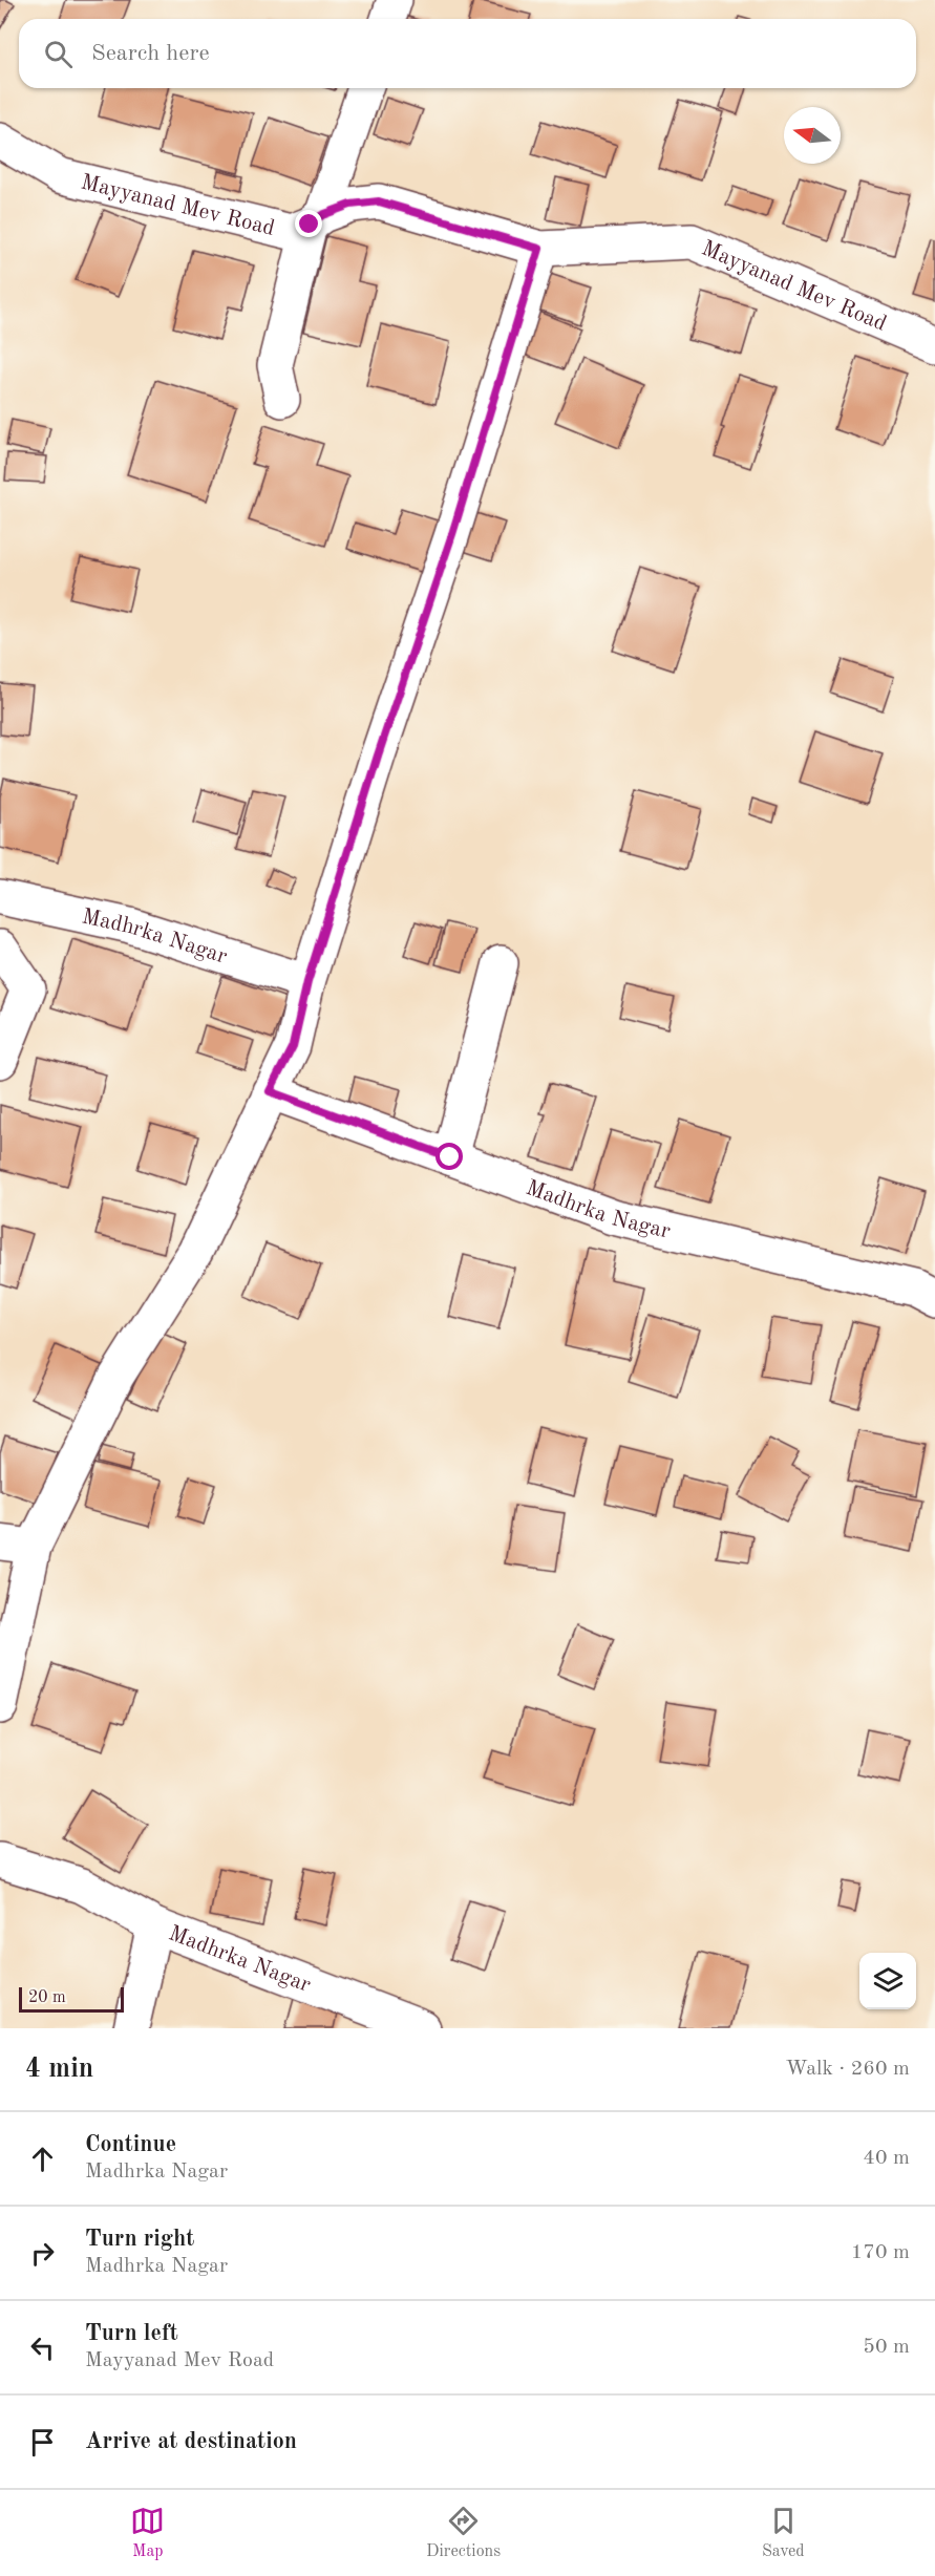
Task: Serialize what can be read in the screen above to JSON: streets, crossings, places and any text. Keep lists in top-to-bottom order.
{
  "streets": {
    "street": ["Mayyanad Mev Road", "Madhrka Nagar"]
  },
  "scale_bar": "20 m",
  "north": "left",
  "page": {
    "search": "Search here",
    "scale": "20 m",
    "heading": ["4 min", "Walk · 260 m"],
    "list": [
      ["Continue", "Madhrka Nagar", "40 m"],
      ["Turn right", "Madhrka Nagar", "170 m"],
      ["Turn left", "Mayyanad Mev Road", "50 m"],
      "Arrive at destination"
    ],
    "nav": ["Map", "Directions", "Saved"]
  }
}
